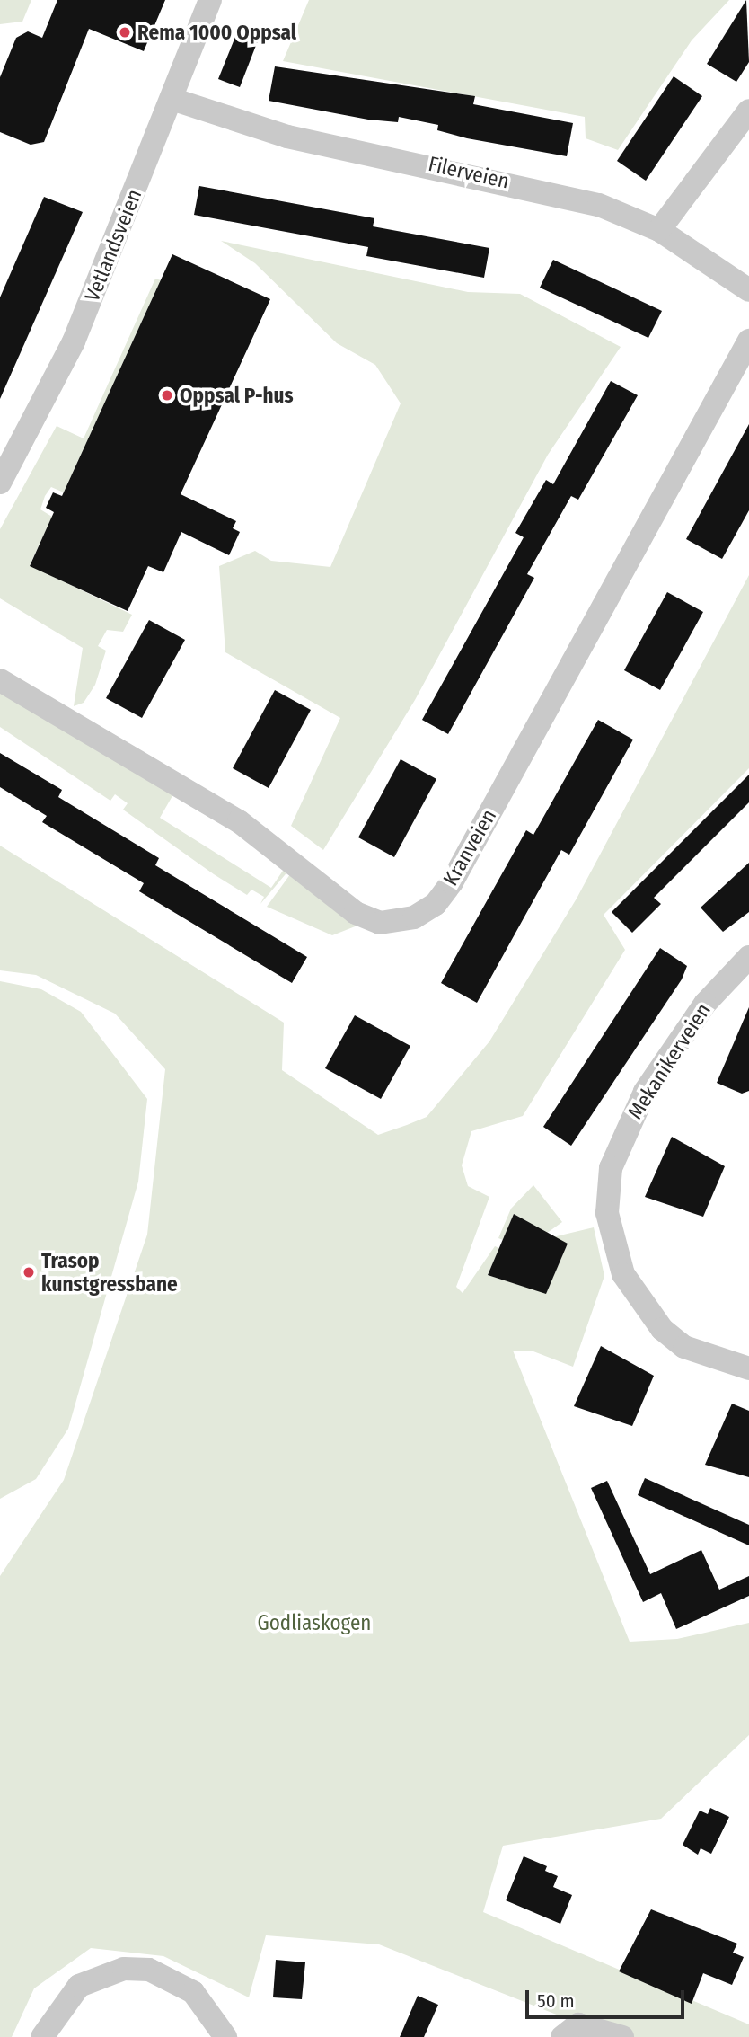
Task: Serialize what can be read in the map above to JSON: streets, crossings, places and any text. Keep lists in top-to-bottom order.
{
  "streets": {
    "street": [
      "Filerveien",
      "Vetlandsveien",
      "Kranveien",
      "Mekanikerveien"
    ]
  },
  "crossings": [
    ["Filerveien", "Vetlandsveien"]
  ],
  "parks": ["Godliaskogen"],
  "places": ["Rema 1000 Oppsal", "Oppsal P-hus", "Trasop kunstgressbane"],
  "scale_bar": "50 m"
}
